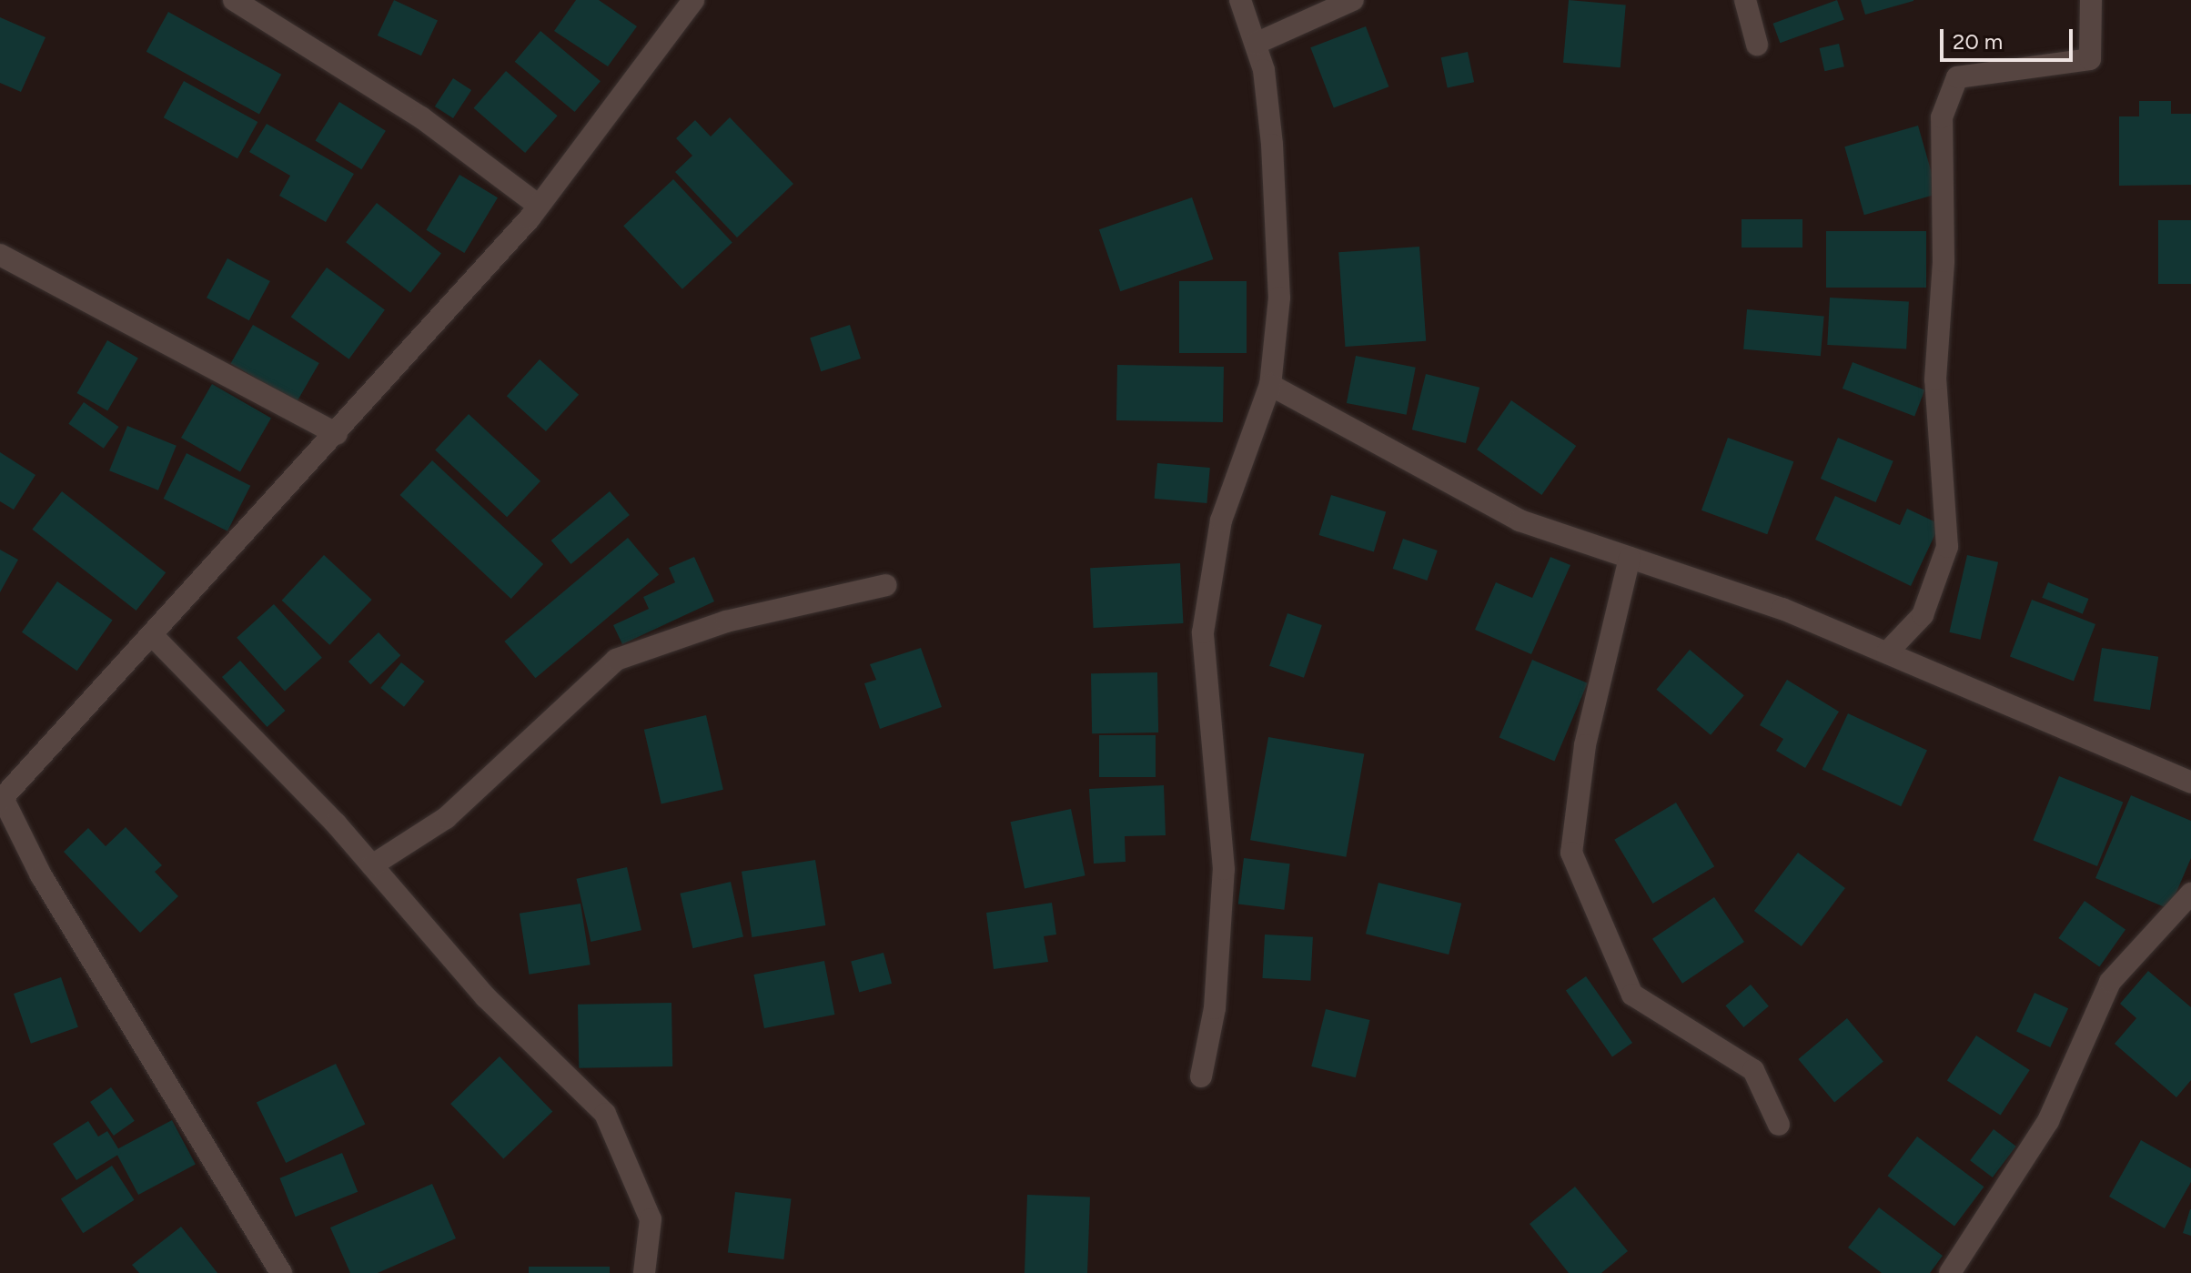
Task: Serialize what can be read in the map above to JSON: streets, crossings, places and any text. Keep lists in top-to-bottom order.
{
  "scale_bar": "20 m"
}
